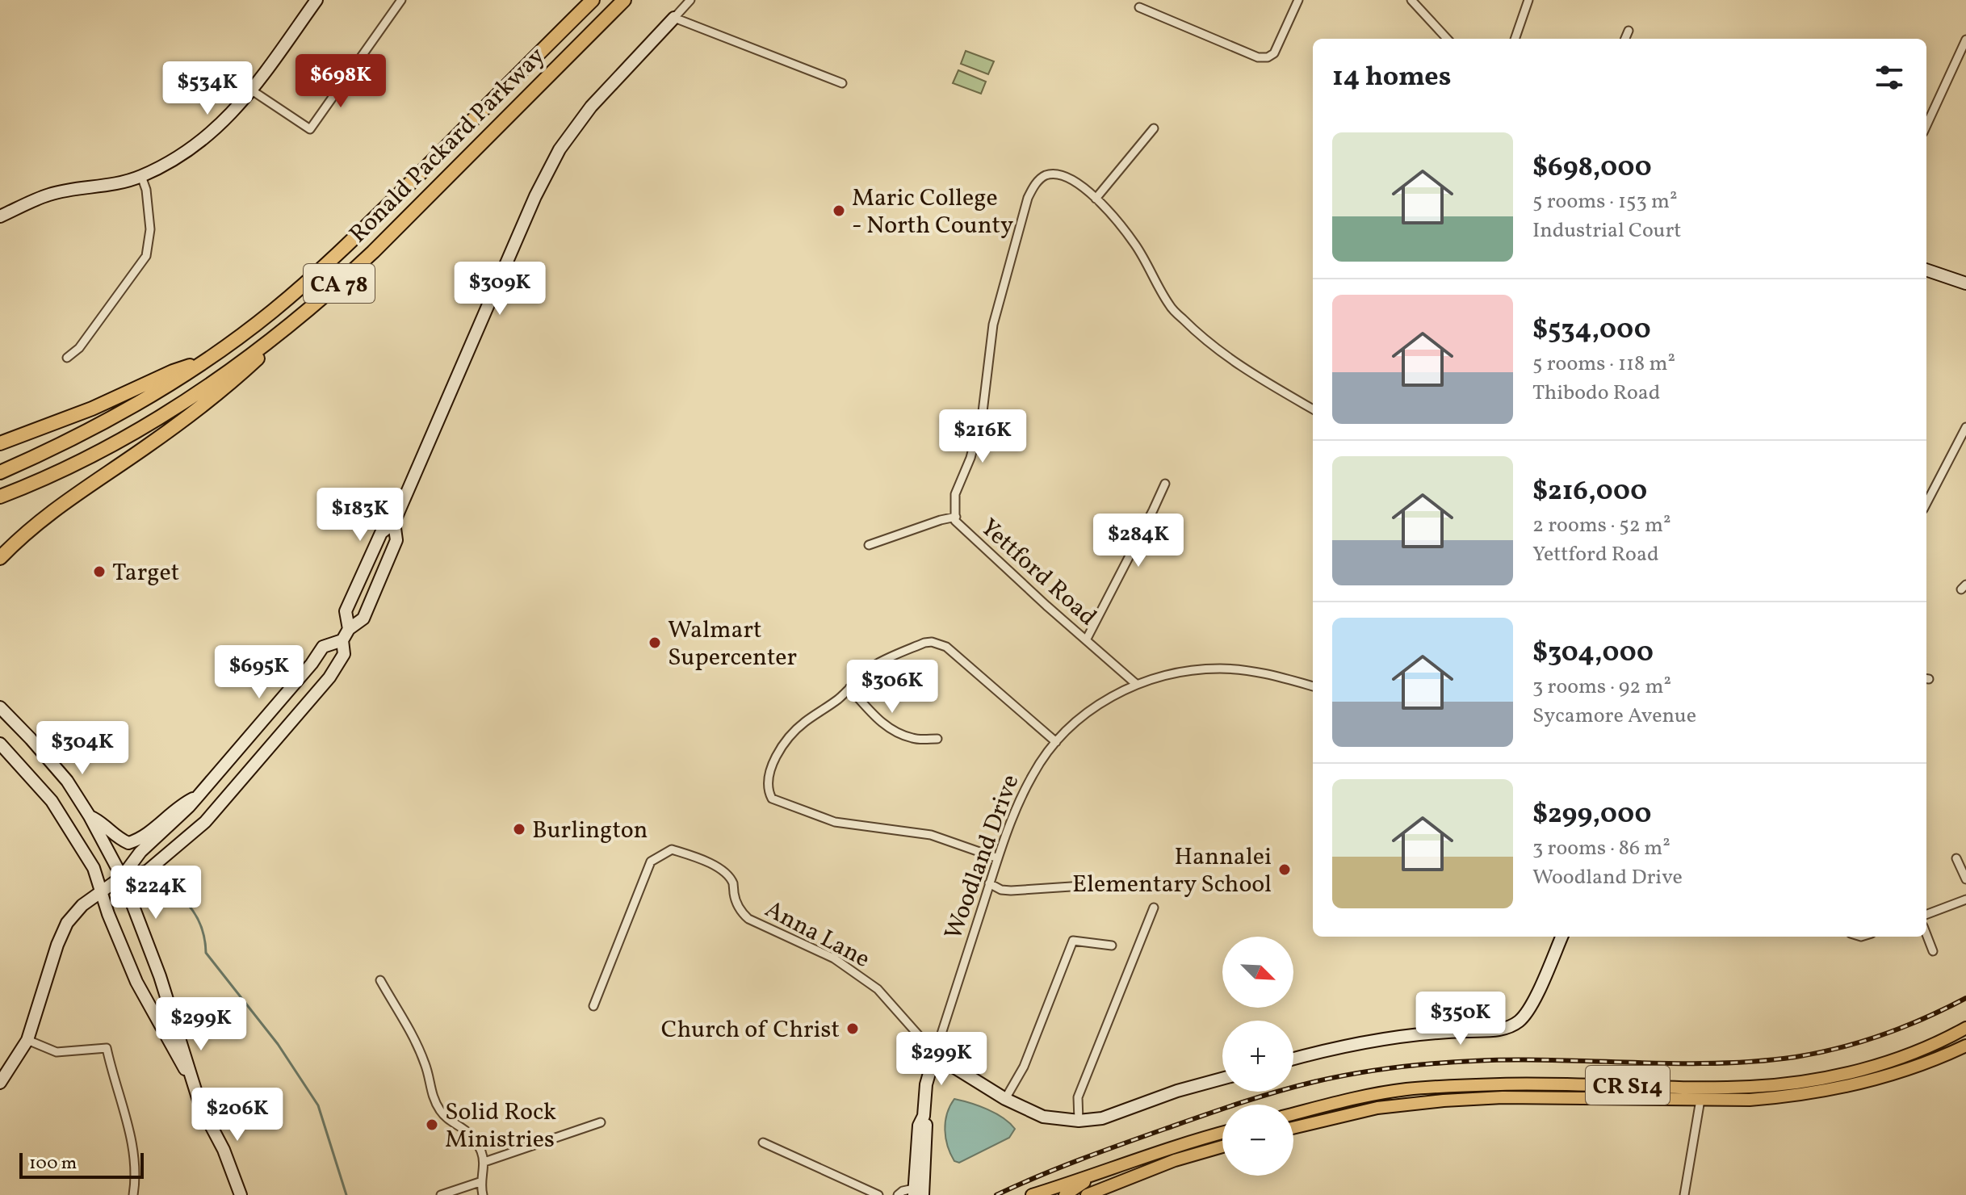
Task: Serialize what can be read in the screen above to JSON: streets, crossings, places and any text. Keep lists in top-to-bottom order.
{
  "streets": {
    "highway": ["Ronald Packard Parkway", "CA 78"],
    "main road": ["CR S14"],
    "street": ["Yettford Road", "Woodland Drive", "Anna Lane"]
  },
  "crossings": [
    ["Yettford Road", "Woodland Drive"],
    ["Woodland Drive", "Anna Lane"]
  ],
  "places": [
    "Maric College - North County",
    "Target",
    "Walmart Supercenter",
    "Burlington",
    "Hannalei Elementary School",
    "Church of Christ",
    "Solid Rock Ministries"
  ],
  "scale_bar": "100 m",
  "north": "bottom right",
  "page": {
    "heading": "14 homes",
    "price": [
      "$698K",
      "$534K",
      "$309K",
      "$216K",
      "$183K",
      "$284K",
      "$695K",
      "$306K",
      "$304K",
      "$224K",
      "$350K",
      "$299K",
      "$299K",
      "$206K"
    ],
    "list": [
      {
        "name": "$698,000",
        "note": "5 rooms · 153 m² · Industrial Court"
      },
      {
        "name": "$534,000",
        "note": "5 rooms · 118 m² · Thibodo Road"
      },
      {
        "name": "$216,000",
        "note": "2 rooms · 52 m² · Yettford Road"
      },
      {
        "name": "$304,000",
        "note": "3 rooms · 92 m² · Sycamore Avenue"
      },
      {
        "name": "$299,000",
        "note": "3 rooms · 86 m² · Woodland Drive"
      }
    ],
    "map_buttons": ["+", "−"],
    "scale": "100 m"
  }
}
